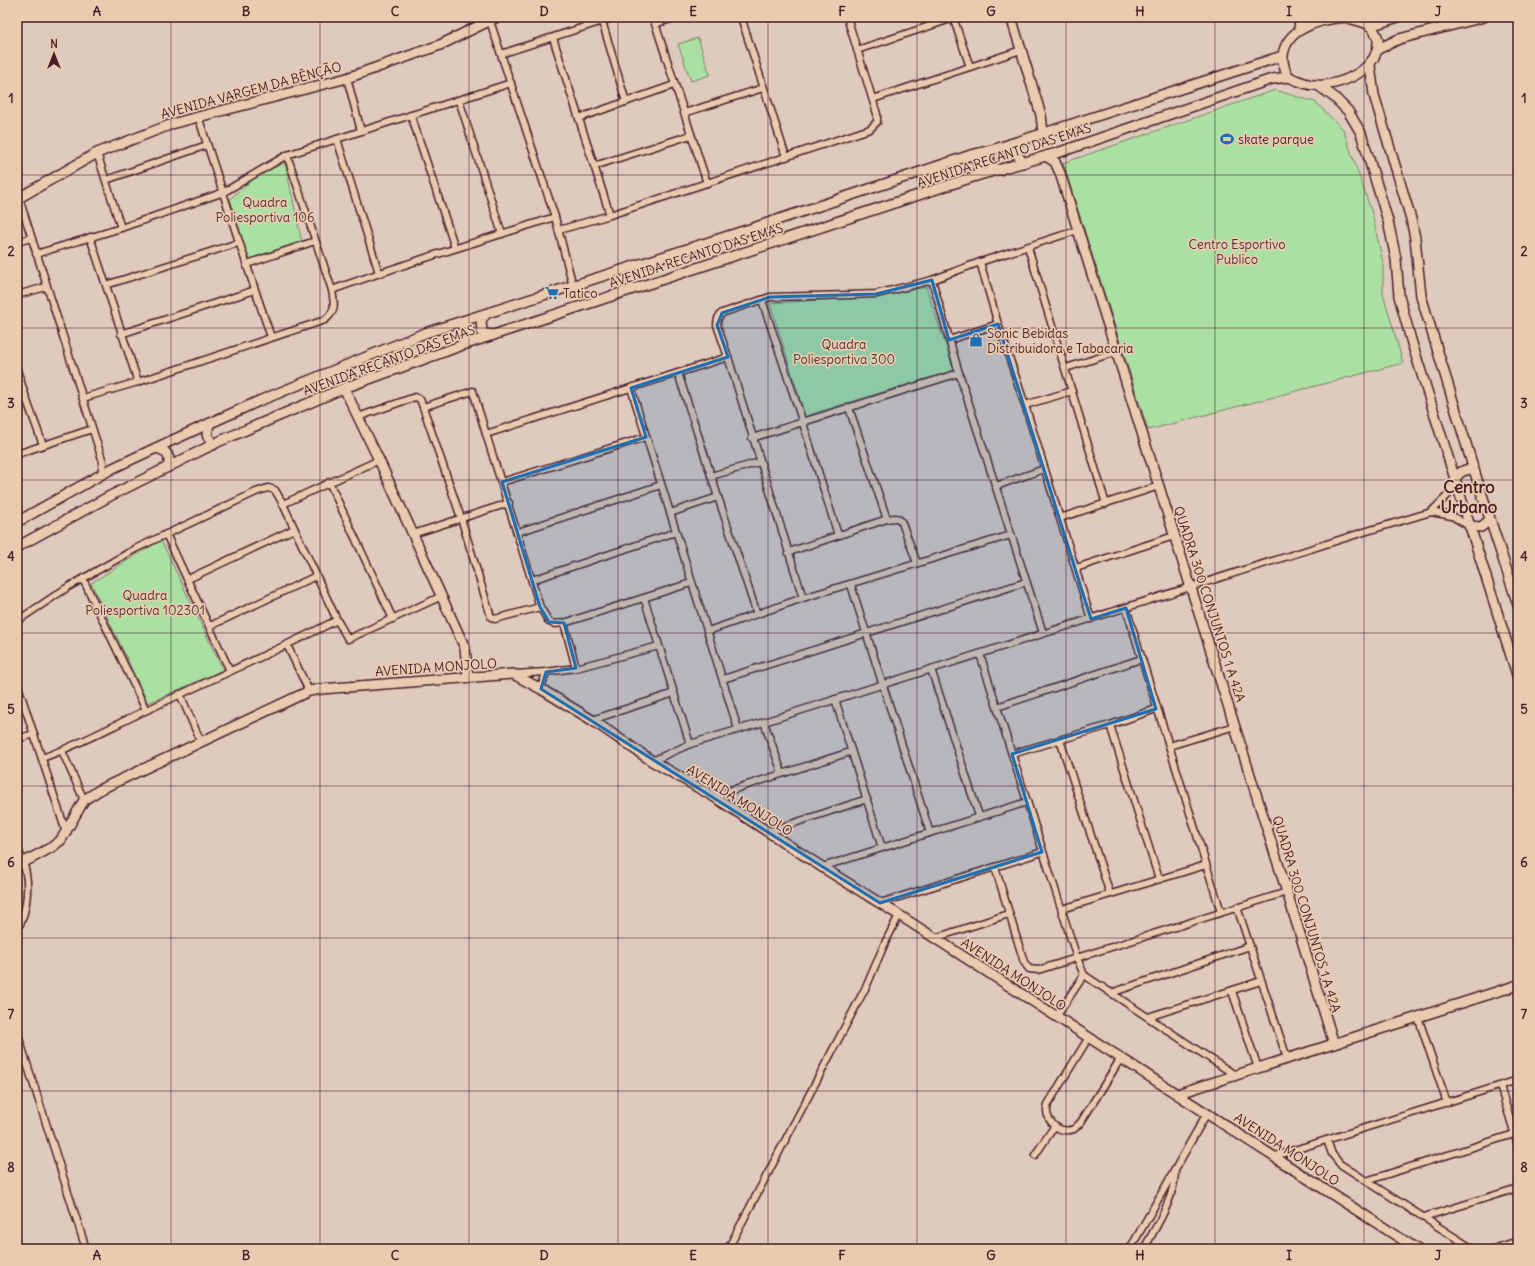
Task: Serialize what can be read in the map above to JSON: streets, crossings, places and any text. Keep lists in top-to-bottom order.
{
  "streets": {
    "main road": [
      "AVENIDA VARGEM DA BÊNÇÃO",
      "AVENIDA RECANTO DAS EMAS",
      "QUADRA 300 CONJUNTOS 1 A 42A",
      "AVENIDA MONJOLO"
    ]
  },
  "crossings": [
    ["AVENIDA RECANTO DAS EMAS", "QUADRA 300 CONJUNTOS 1 A 42A"]
  ],
  "districts": ["Centro Urbano"],
  "parks": [
    "Quadra Poliesportiva 106",
    "Centro Esportivo Publico",
    "Quadra Poliesportiva 300",
    "Quadra Poliesportiva 102301"
  ],
  "places": {
    "sports": ["skate parque"],
    "supermarket": ["Tatico"],
    "shop": ["Sonic Bebidas Distribuidora e Tabacaria"]
  },
  "north": "top",
  "grid": {
    "columns": [
      "A",
      "B",
      "C",
      "D",
      "E",
      "F",
      "G",
      "H",
      "I",
      "J"
    ],
    "rows": [
      "1",
      "2",
      "3",
      "4",
      "5",
      "6",
      "7",
      "8"
    ]
  }
}
